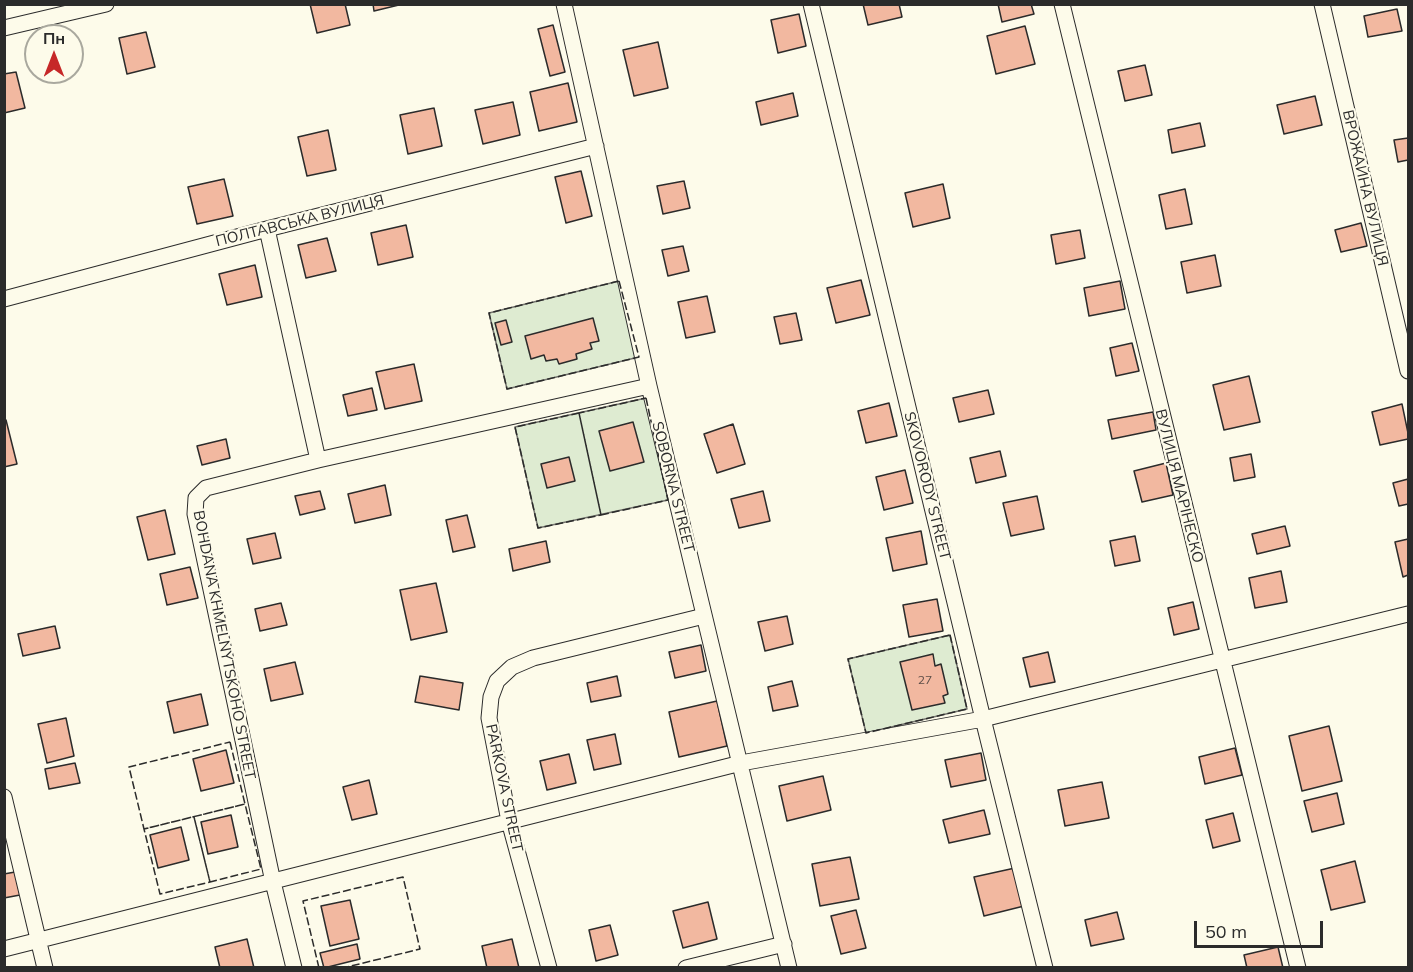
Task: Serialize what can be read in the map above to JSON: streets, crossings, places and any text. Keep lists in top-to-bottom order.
{
  "streets": {
    "street": [
      "ВРОЖАЙНА ВУЛИЦЯ",
      "ПОЛТАВСЬКА ВУЛИЦЯ",
      "SKOVORODY STREET",
      "ВУЛИЦЯ МАРІНЕСКО",
      "SOBORNA STREET",
      "BOHDANA KHMELNYTSKOHO STREET",
      "PARKOVA STREET"
    ]
  },
  "crossings": [
    ["ПОЛТАВСЬКА ВУЛИЦЯ", "SOBORNA STREET"],
    ["SOBORNA STREET", "BOHDANA KHMELNYTSKOHO STREET"],
    ["SOBORNA STREET", "PARKOVA STREET"]
  ],
  "house_numbers": ["27"],
  "scale_bar": "50 m",
  "north": "top"
}
